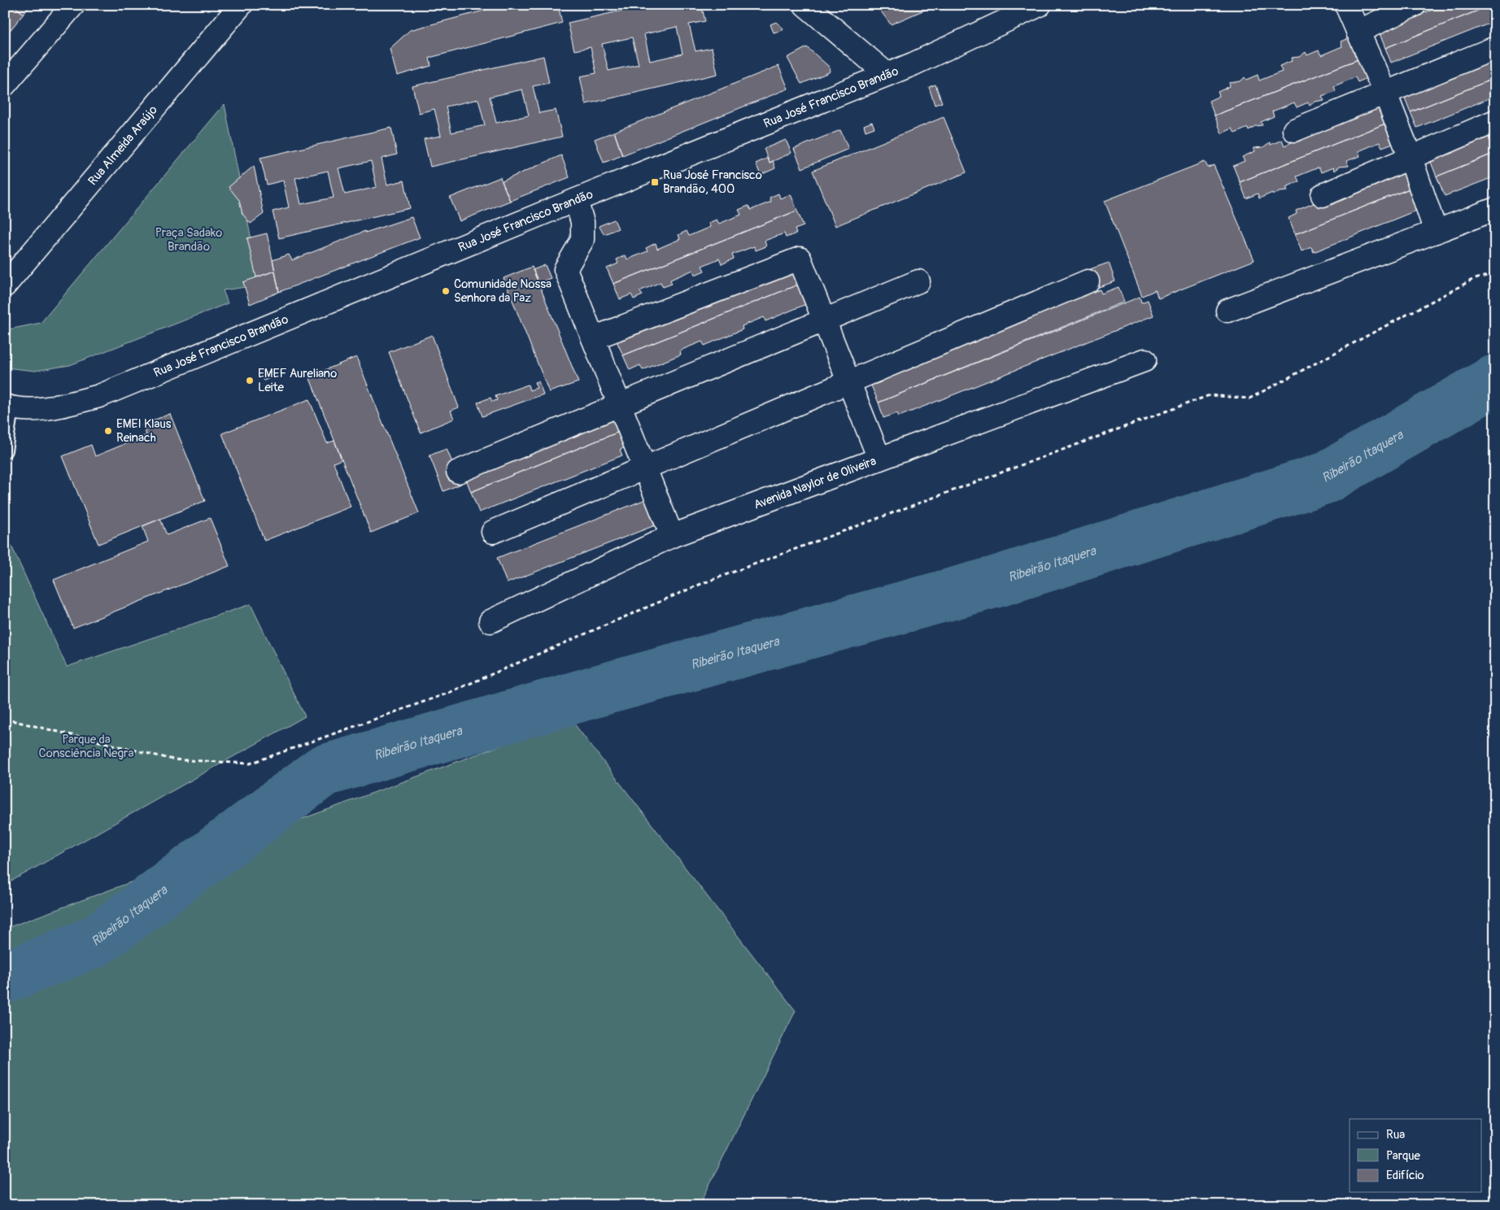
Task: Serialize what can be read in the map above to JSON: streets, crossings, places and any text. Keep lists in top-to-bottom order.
{
  "streets": {
    "street": ["Rua José Francisco Brandão", "Rua Almeida Araújo", "Avenida Naylor de Oliveira"]
  },
  "water": ["Ribeirão Itaquera"],
  "parks": ["Praça Sadako Brandão", "Parque da Consciência Negra"],
  "places": {
    "transit": ["Rua José Francisco Brandão, 400"],
    "other": ["Comunidade Nossa Senhora da Paz", "EMEF Aureliano Leite", "EMEI Klaus Reinach"]
  },
  "legend": ["Rua", "Parque", "Edifício"]
}
